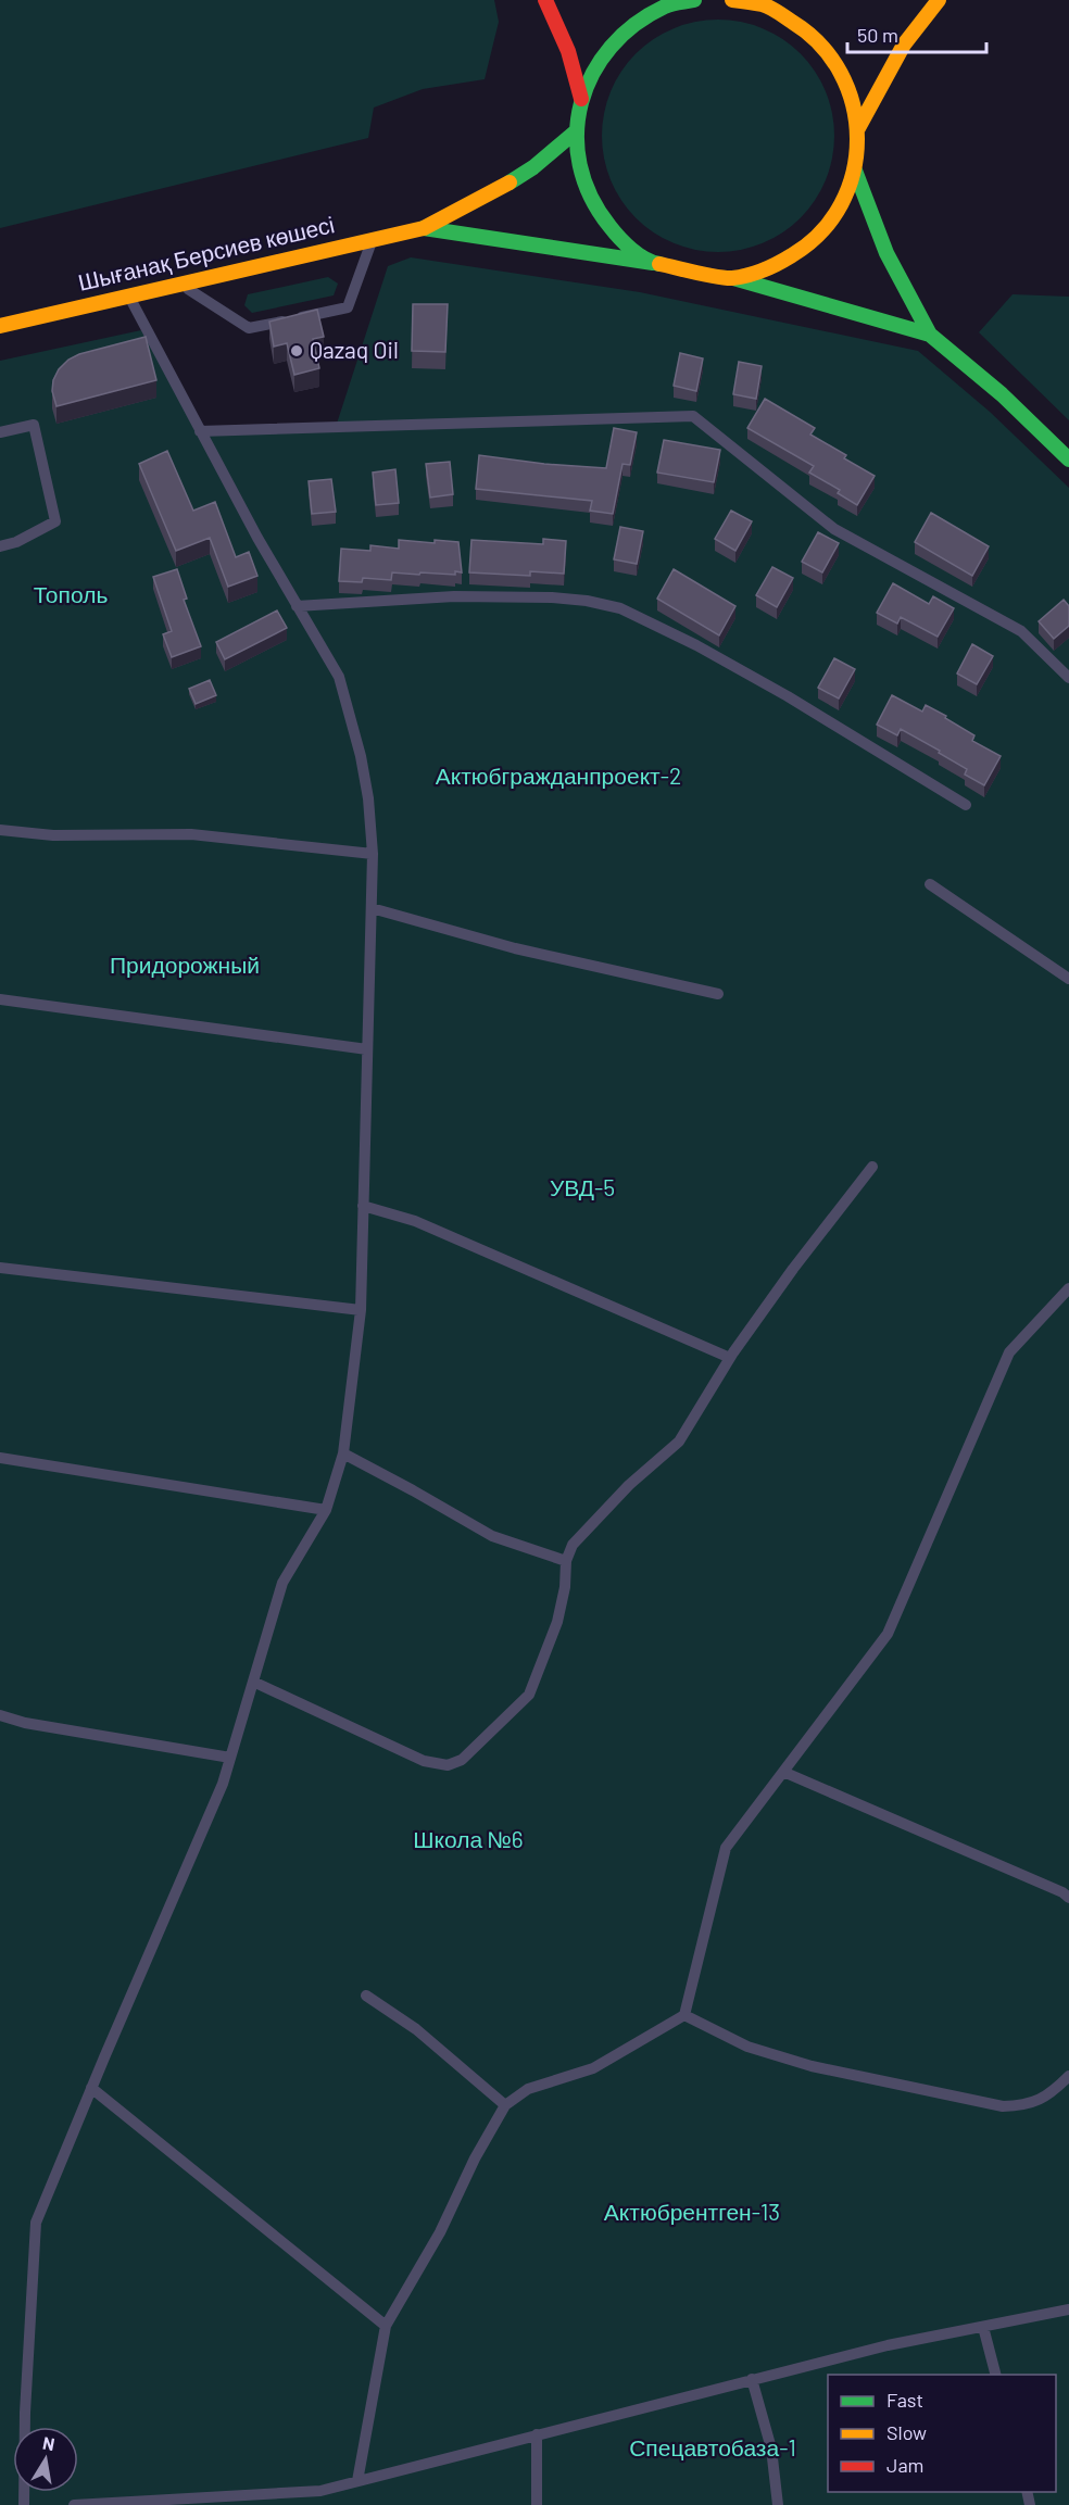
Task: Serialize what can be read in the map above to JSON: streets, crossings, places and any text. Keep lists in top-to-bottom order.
{
  "streets": {
    "main road": ["Шығанақ Берсиев көшесі"]
  },
  "parks": [
    "Тополь",
    "Актюбгражданпроект-2",
    "Придорожный",
    "УВД-5",
    "Школа №6",
    "Актюбрентген-13",
    "Спецавтобаза-1"
  ],
  "places": ["Qazaq Oil"],
  "legend": ["Fast", "Slow", "Jam"],
  "scale_bar": "50 m",
  "north": "top"
}
